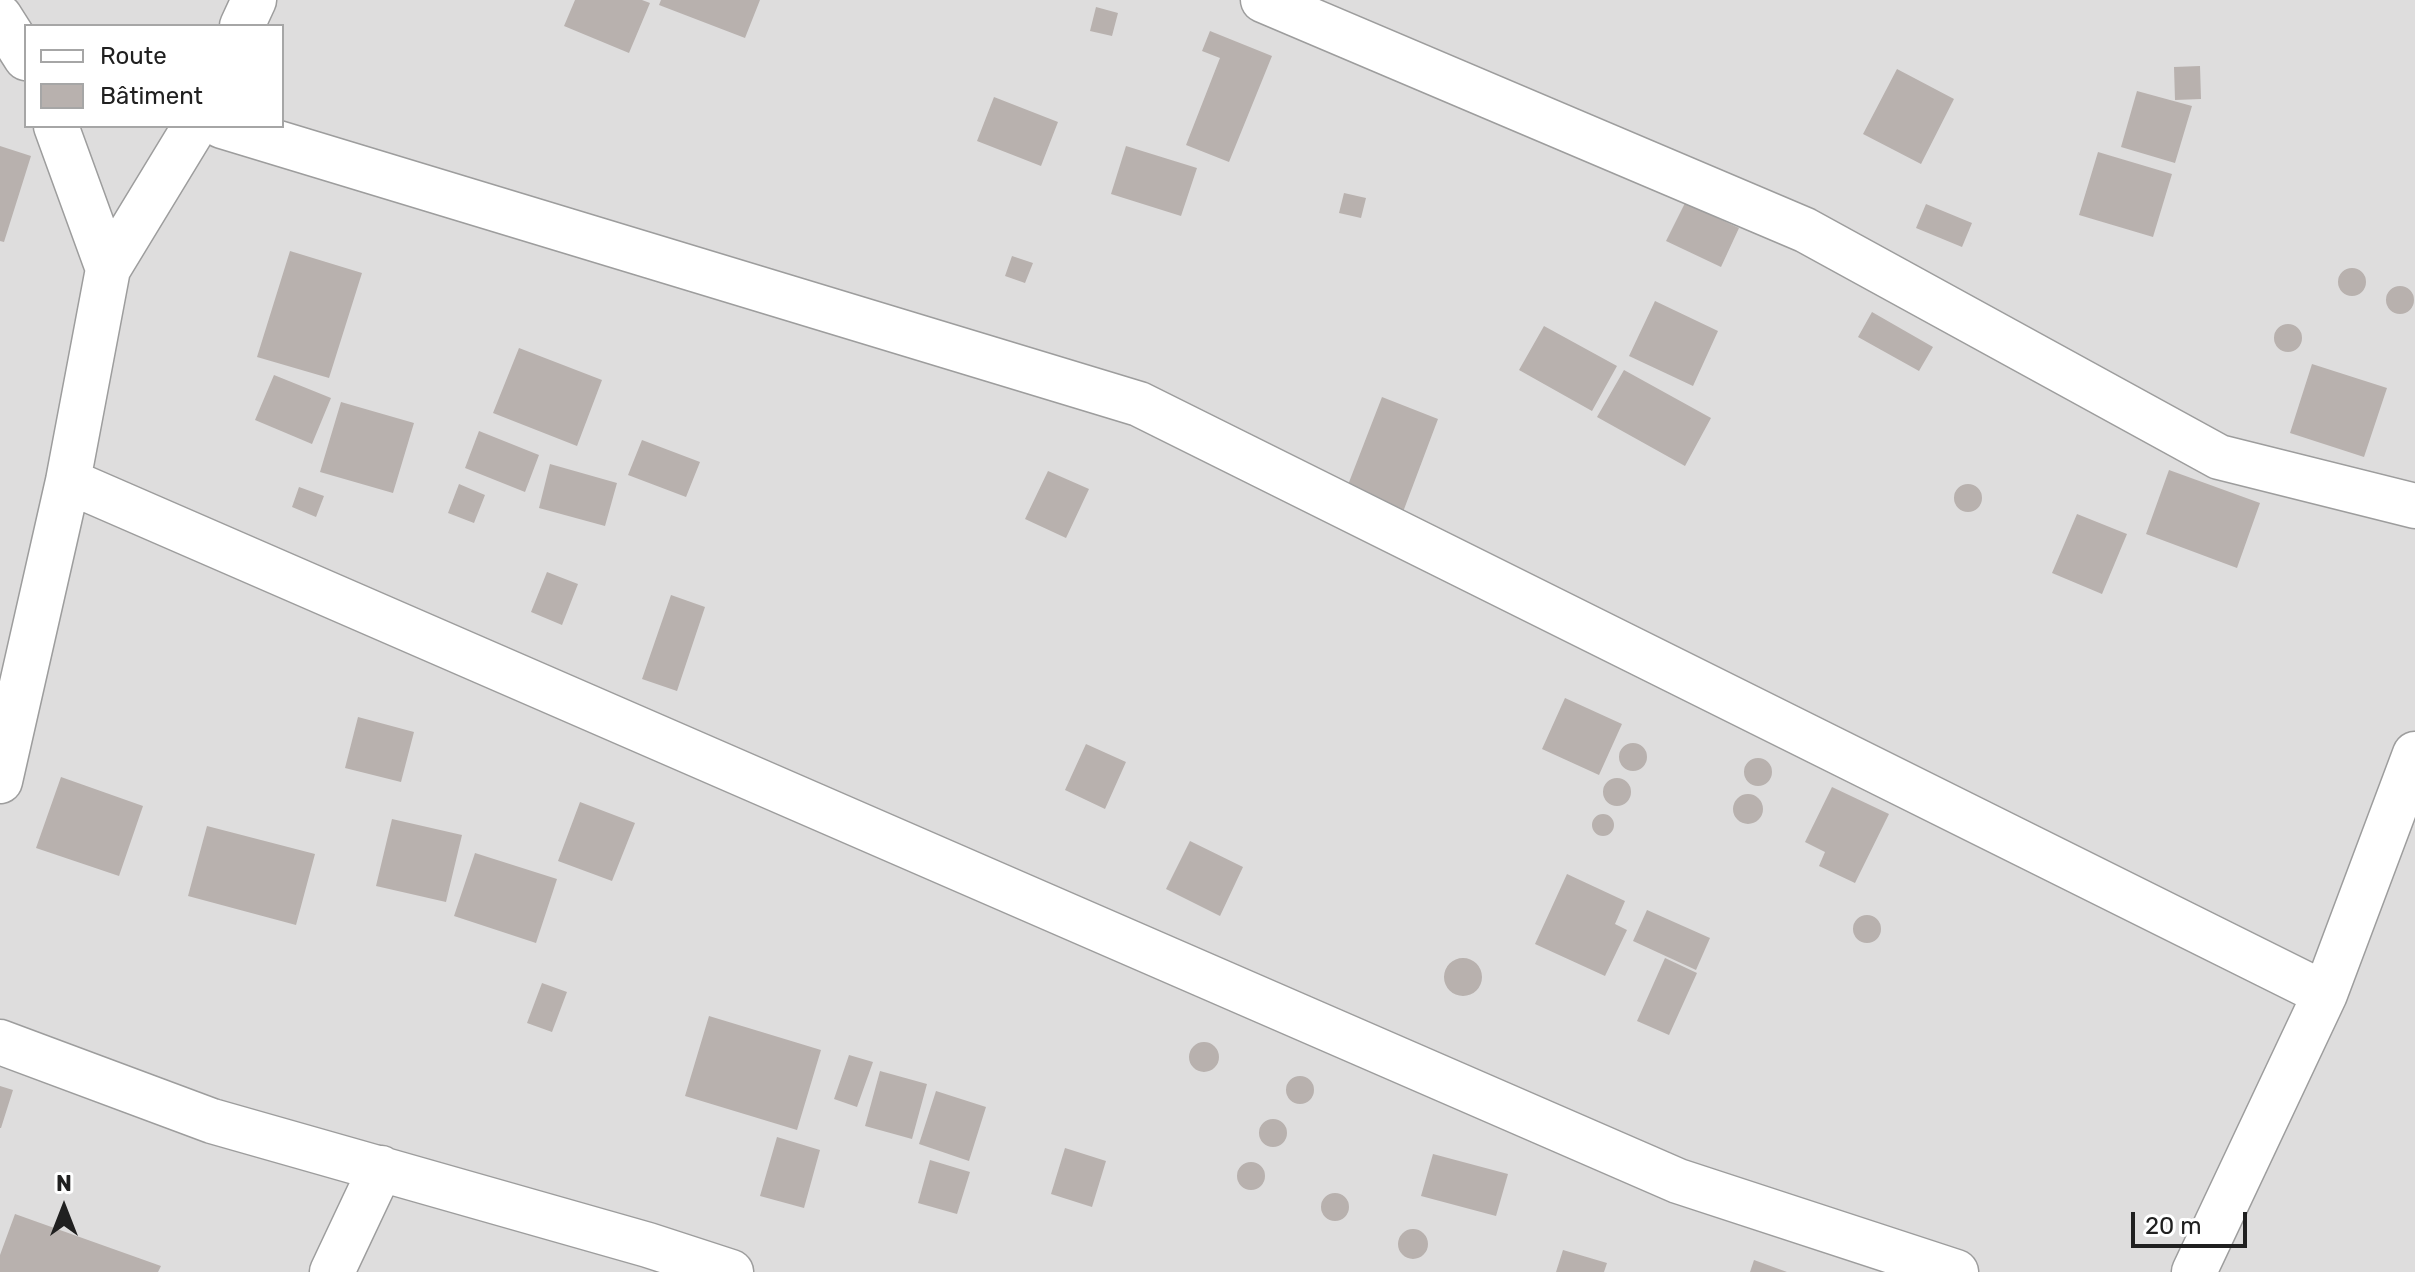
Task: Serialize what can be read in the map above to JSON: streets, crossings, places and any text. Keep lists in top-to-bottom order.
{
  "legend": ["Route", "Bâtiment"],
  "scale_bar": "20 m",
  "north": "top"
}
